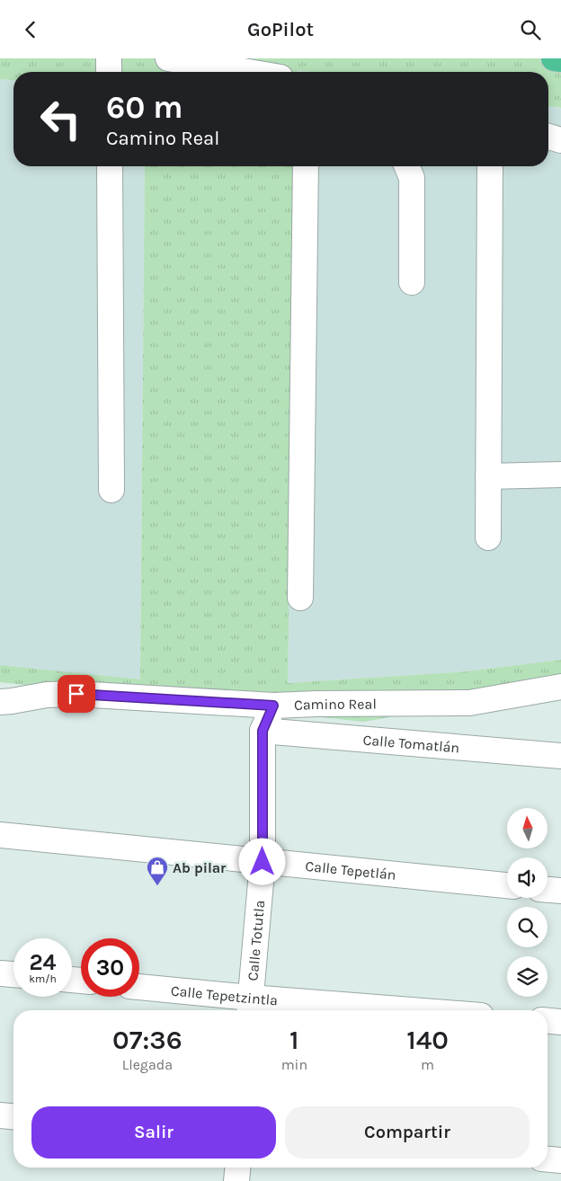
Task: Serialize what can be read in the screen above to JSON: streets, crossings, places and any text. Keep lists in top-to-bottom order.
{
  "streets": {
    "street": [
      "Camino Real",
      "Calle Tomatlán",
      "Calle Tepetlán",
      "Calle Totutla",
      "Calle Tepetzintla"
    ]
  },
  "crossings": [
    ["Camino Real", "Calle Totutla"],
    ["Calle Tomatlán", "Calle Totutla"],
    ["Calle Tepetlán", "Calle Totutla"],
    ["Calle Totutla", "Calle Tepetzintla"]
  ],
  "places": {
    "shop": ["Ab pilar"]
  },
  "north": "top",
  "page": {
    "header": "GoPilot",
    "turn": ["60 m", "Camino Real"],
    "speed": "24 km/h",
    "limit": "30",
    "eta": [
      "07:36",
      "Llegada",
      "1",
      "min",
      "140",
      "m"
    ],
    "buttons": ["Salir", "Compartir"]
  }
}
